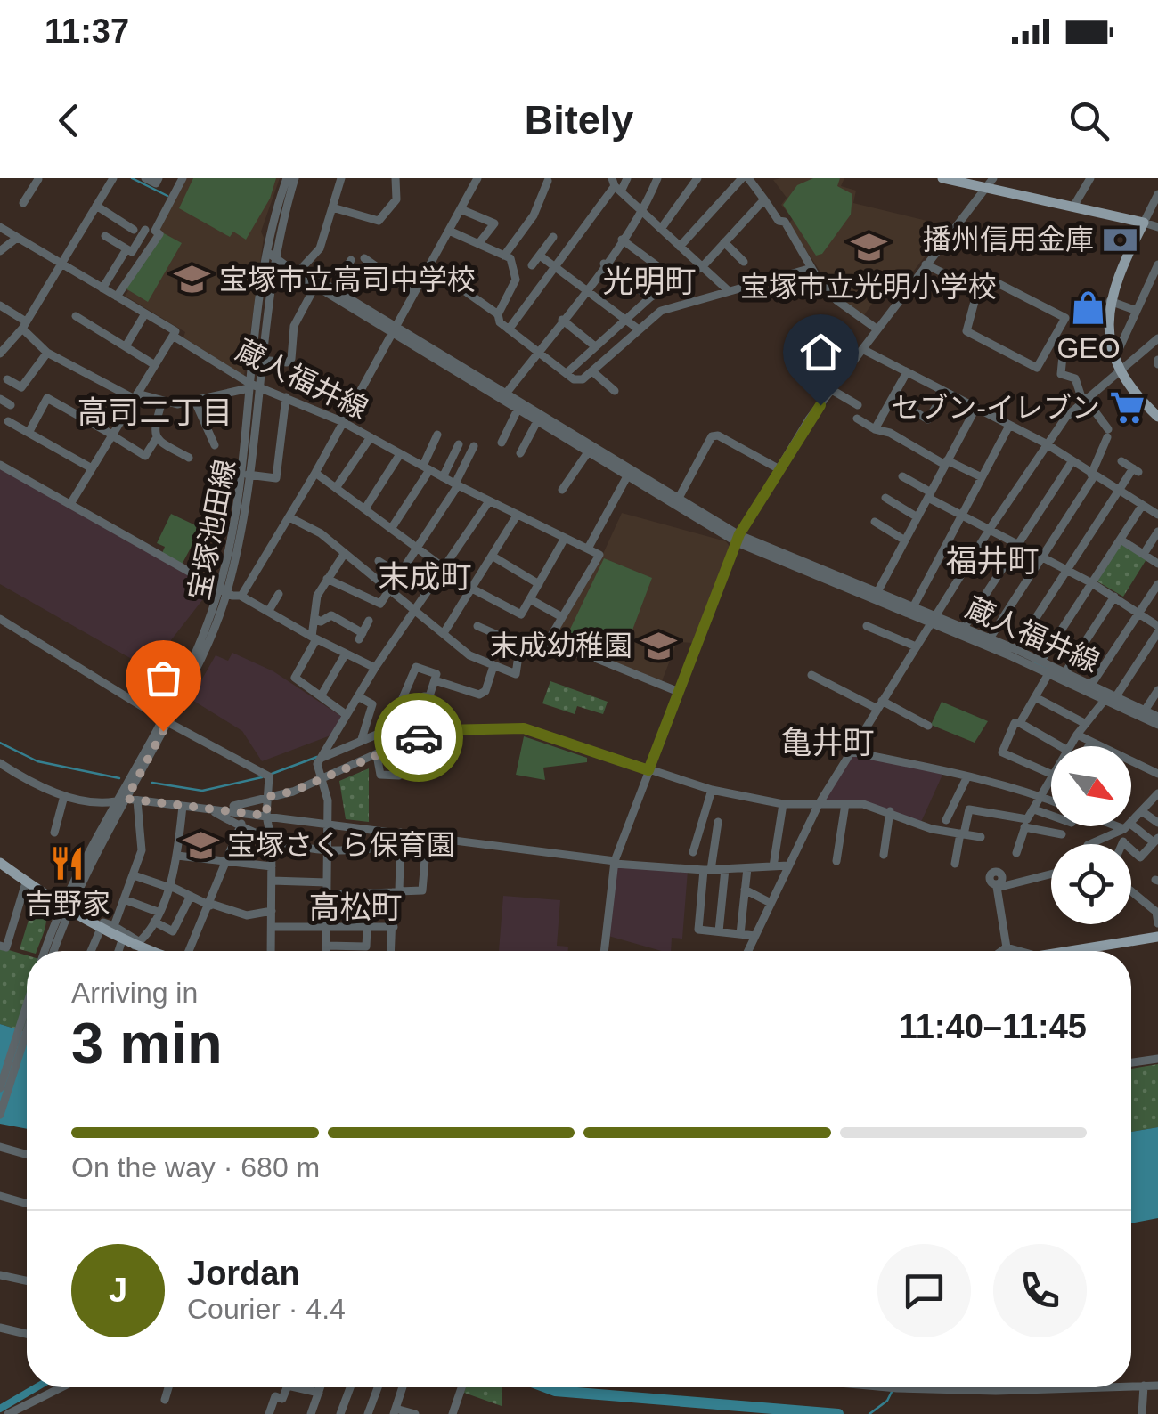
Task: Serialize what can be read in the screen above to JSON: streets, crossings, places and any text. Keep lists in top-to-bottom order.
{
  "streets": {
    "street": ["蔵人福井線", "宝塚池田線"]
  },
  "crossings": [
    ["蔵人福井線", "宝塚池田線"]
  ],
  "districts": [
    "光明町",
    "高司二丁目",
    "福井町",
    "末成町",
    "亀井町",
    "高松町"
  ],
  "places": {
    "bank": ["播州信用金庫"],
    "school or university": [
      "宝塚市立光明小学校",
      "宝塚市立高司中学校",
      "末成幼稚園",
      "宝塚さくら保育園"
    ],
    "shop": ["GEO"],
    "supermarket": ["セブン-イレブン"],
    "restaurant": ["吉野家"]
  },
  "north": "bottom right",
  "page": {
    "status": "11:37",
    "header": "Bitely",
    "heading": ["3 min", "Arriving in", "11:40–11:45"],
    "panel": ["Jordan", "Courier · 4.4"],
    "bar": "On the way · 680 m",
    "round": "J"
  }
}
